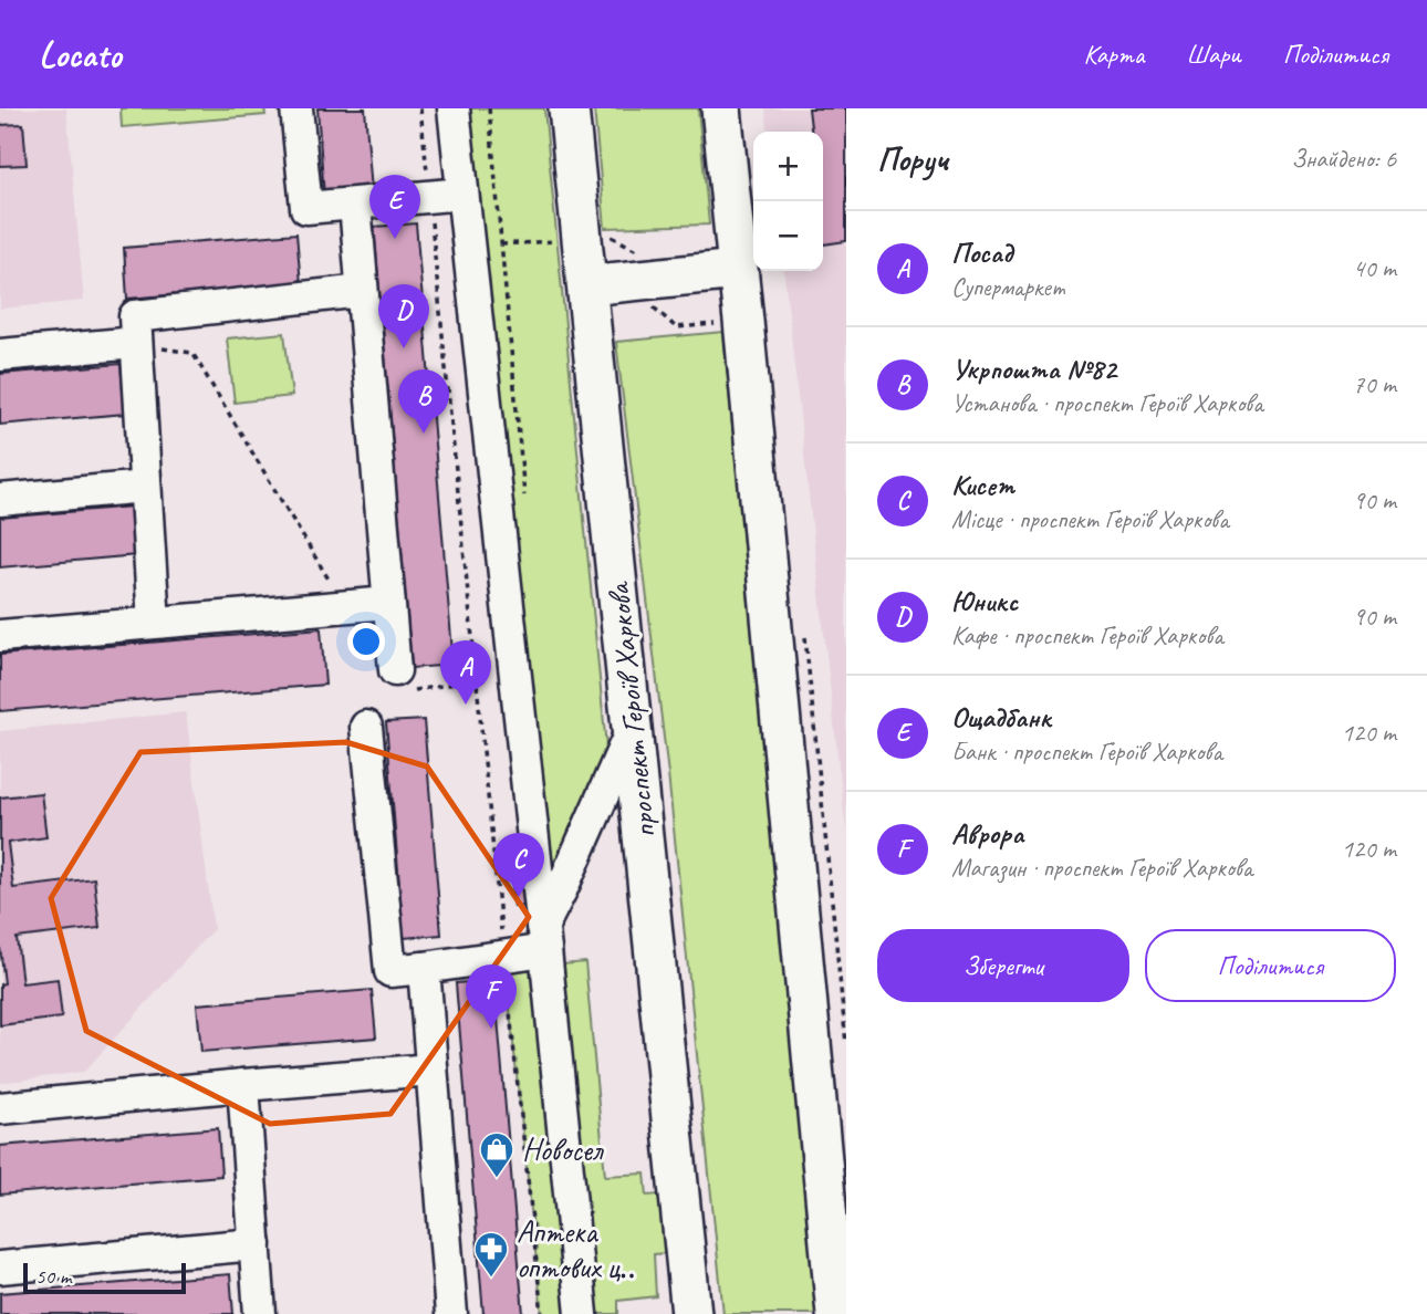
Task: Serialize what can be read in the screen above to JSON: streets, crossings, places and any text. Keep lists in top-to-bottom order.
{
  "streets": {
    "main road": ["проспект Героїв Харкова"]
  },
  "places": {
    "shop": ["Новосел"],
    "pharmacy": ["Аптека оптових ц‥"]
  },
  "scale_bar": "50 m",
  "page": {
    "header": "Locato",
    "nav": ["Карта", "Шари", "Поділитися"],
    "heading": ["Поруч", "Знайдено: 6"],
    "map_buttons": ["+", "−"],
    "pins": [
      "E",
      "D",
      "B",
      "A",
      "C",
      "F"
    ],
    "list": [
      {
        "mark": "A",
        "name": "Посад",
        "note": "Супермаркет",
        "value": "40 m"
      },
      {
        "mark": "B",
        "name": "Укрпошта №82",
        "note": "Установа · проспект Героїв Харкова",
        "value": "70 m"
      },
      {
        "mark": "C",
        "name": "Кисет",
        "note": "Місце · проспект Героїв Харкова",
        "value": "90 m"
      },
      {
        "mark": "D",
        "name": "Юникс",
        "note": "Кафе · проспект Героїв Харкова",
        "value": "90 m"
      },
      {
        "mark": "E",
        "name": "Ощадбанк",
        "note": "Банк · проспект Героїв Харкова",
        "value": "120 m"
      },
      {
        "mark": "F",
        "name": "Аврора",
        "note": "Магазин · проспект Героїв Харкова",
        "value": "120 m"
      }
    ],
    "buttons": ["Зберегти", "Поділитися"],
    "scale": "50 m"
  }
}
